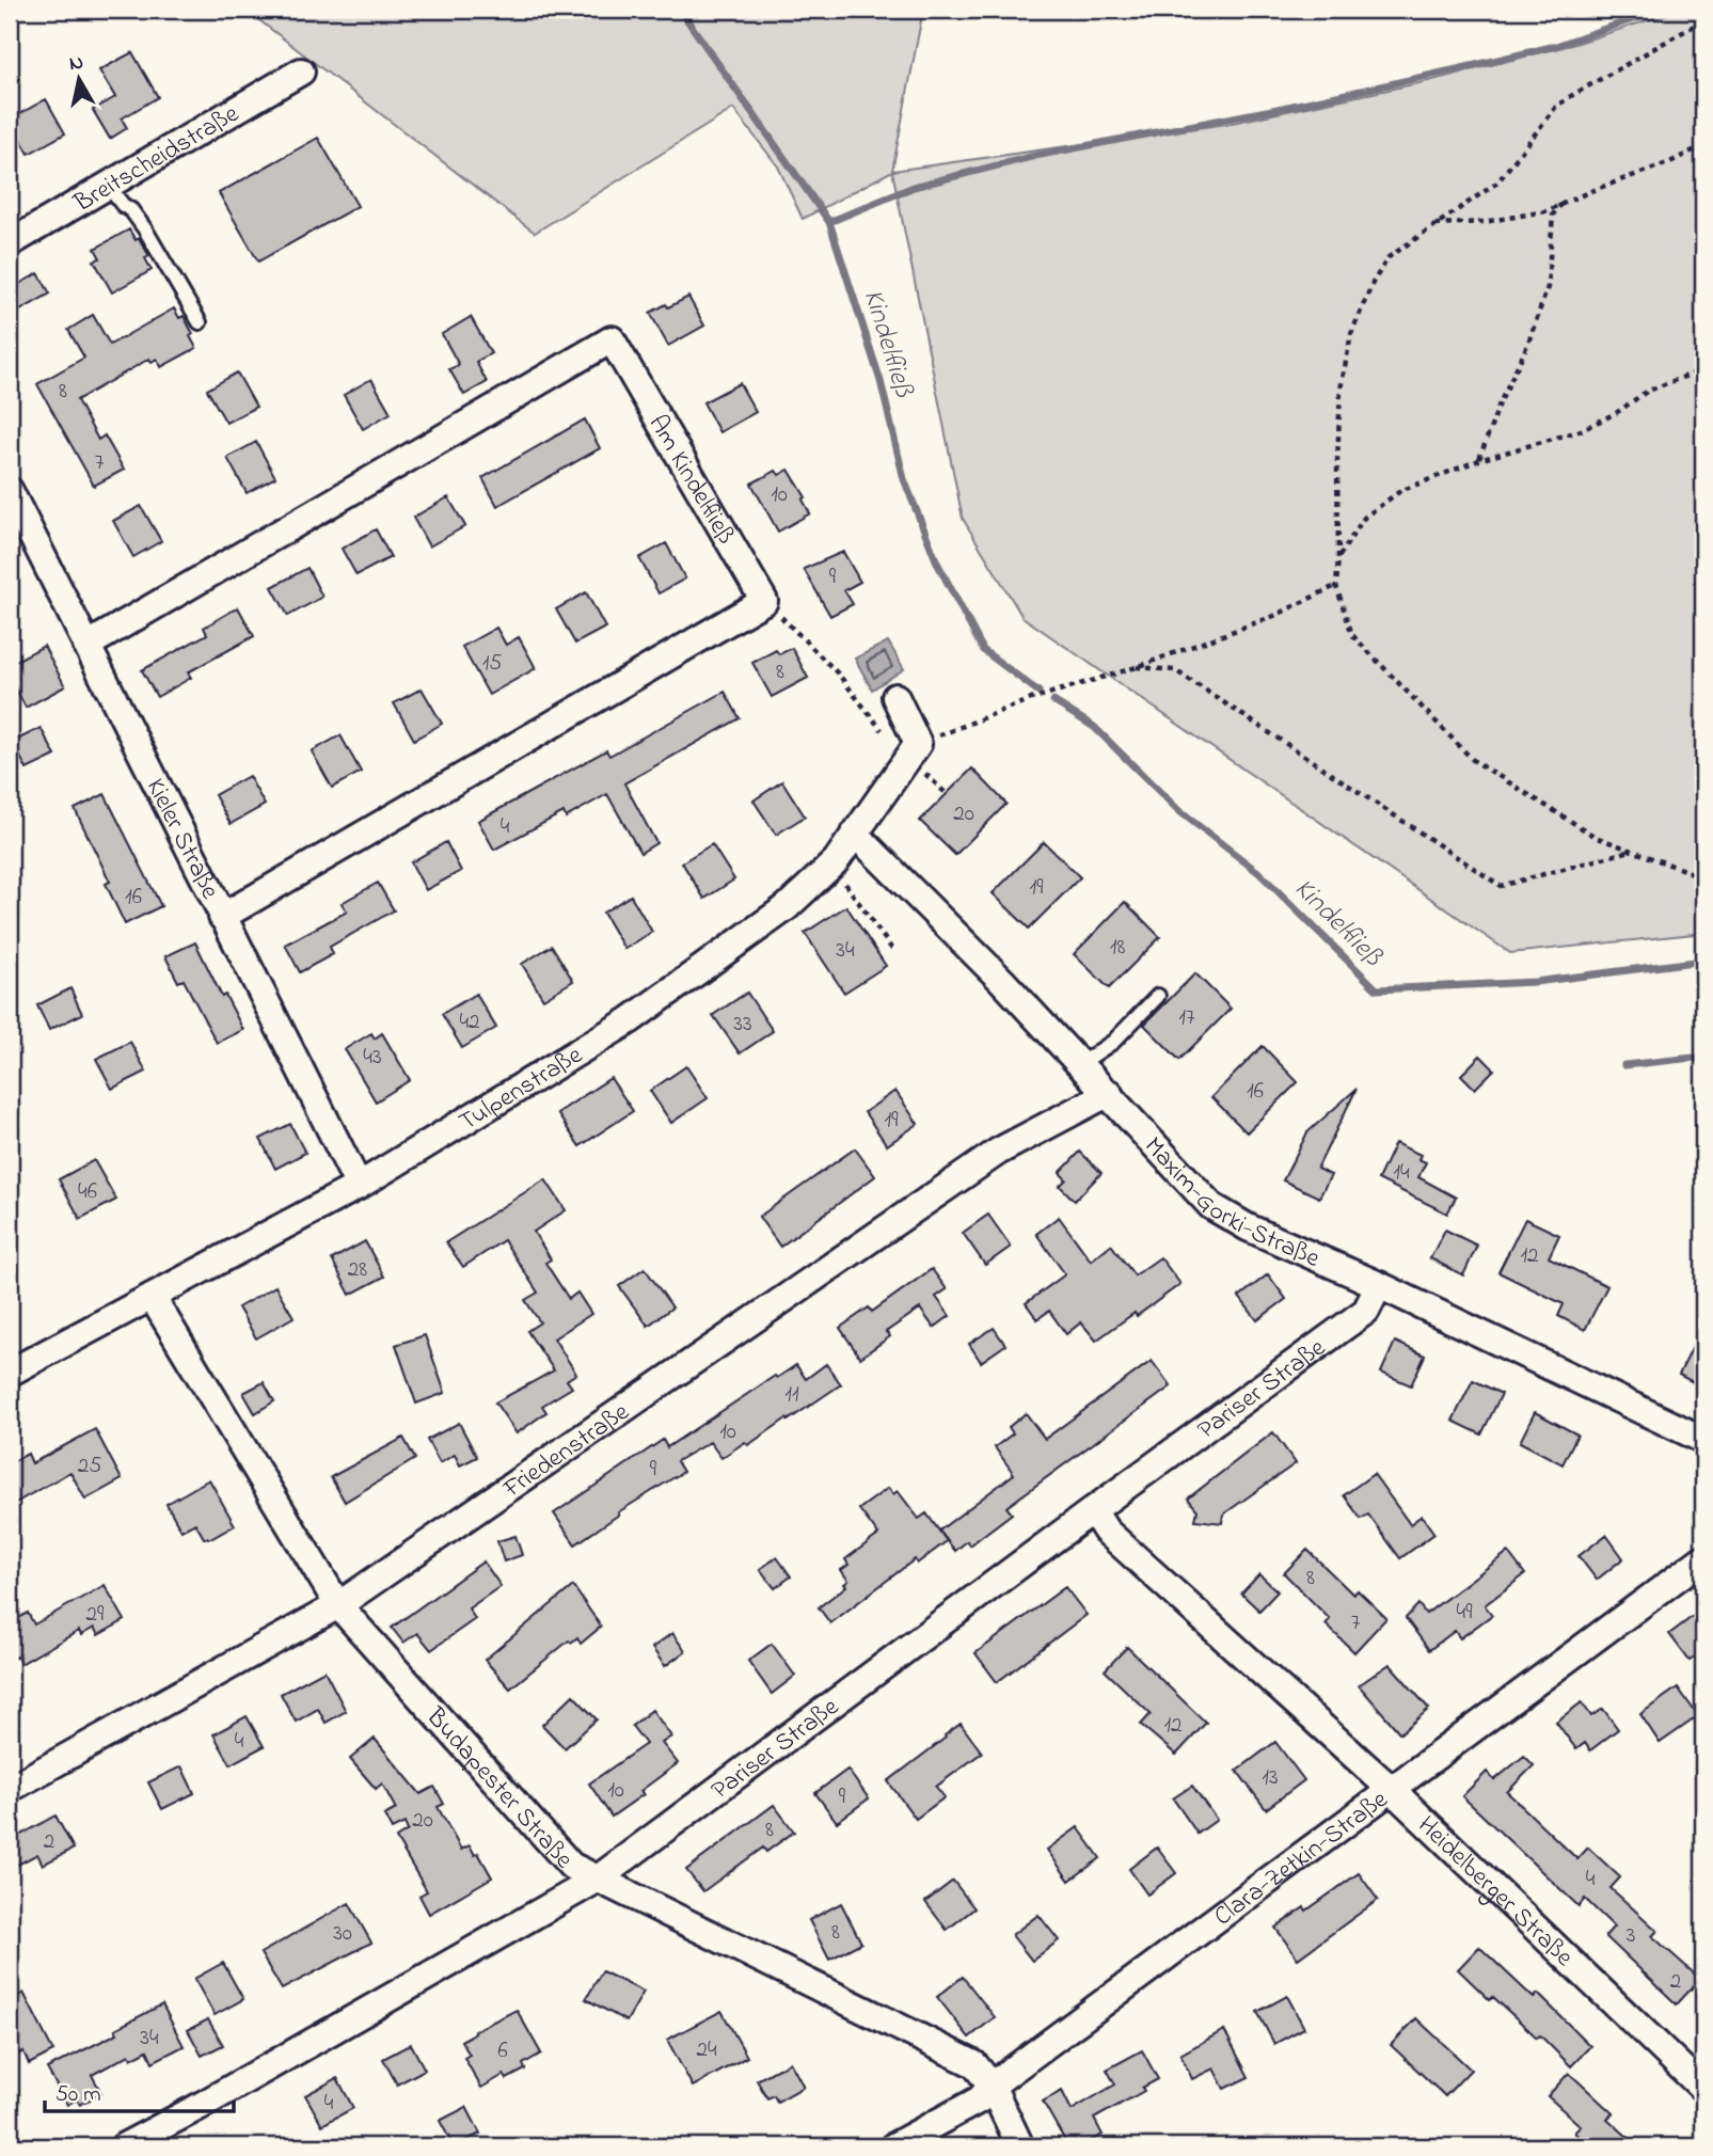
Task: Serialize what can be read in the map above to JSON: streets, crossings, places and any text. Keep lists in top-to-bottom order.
{
  "streets": {
    "street": [
      "Breitscheidstraße",
      "Am Kindelfließ",
      "Kieler Straße",
      "Tulpenstraße",
      "Maxim-Gorki-Straße",
      "Pariser Straße",
      "Friedenstraße",
      "Budapester Straße",
      "Clara-Zetkin-Straße",
      "Heidelberger Straße"
    ]
  },
  "crossings": [
    ["Am Kindelfließ", "Kieler Straße"],
    ["Kieler Straße", "Tulpenstraße"],
    ["Tulpenstraße", "Maxim-Gorki-Straße"],
    ["Tulpenstraße", "Budapester Straße"],
    ["Maxim-Gorki-Straße", "Pariser Straße"],
    ["Maxim-Gorki-Straße", "Friedenstraße"],
    ["Pariser Straße", "Budapester Straße"],
    ["Pariser Straße", "Heidelberger Straße"],
    ["Friedenstraße", "Budapester Straße"],
    ["Budapester Straße", "Clara-Zetkin-Straße"],
    ["Clara-Zetkin-Straße", "Heidelberger Straße"]
  ],
  "water": ["Kindelfließ"],
  "house_numbers": [
    "8",
    "7",
    "10",
    "9",
    "15",
    "8",
    "20",
    "4",
    "19",
    "16",
    "18",
    "34",
    "17",
    "42",
    "33",
    "43",
    "16",
    "19",
    "14",
    "46",
    "12",
    "28",
    "11",
    "10",
    "25",
    "9",
    "8",
    "49",
    "29",
    "7",
    "12",
    "4",
    "13",
    "10",
    "9",
    "20",
    "8",
    "2",
    "4",
    "8",
    "30",
    "3",
    "2",
    "34",
    "24",
    "6",
    "4"
  ],
  "scale_bar": "50 m",
  "north": "top"
}
